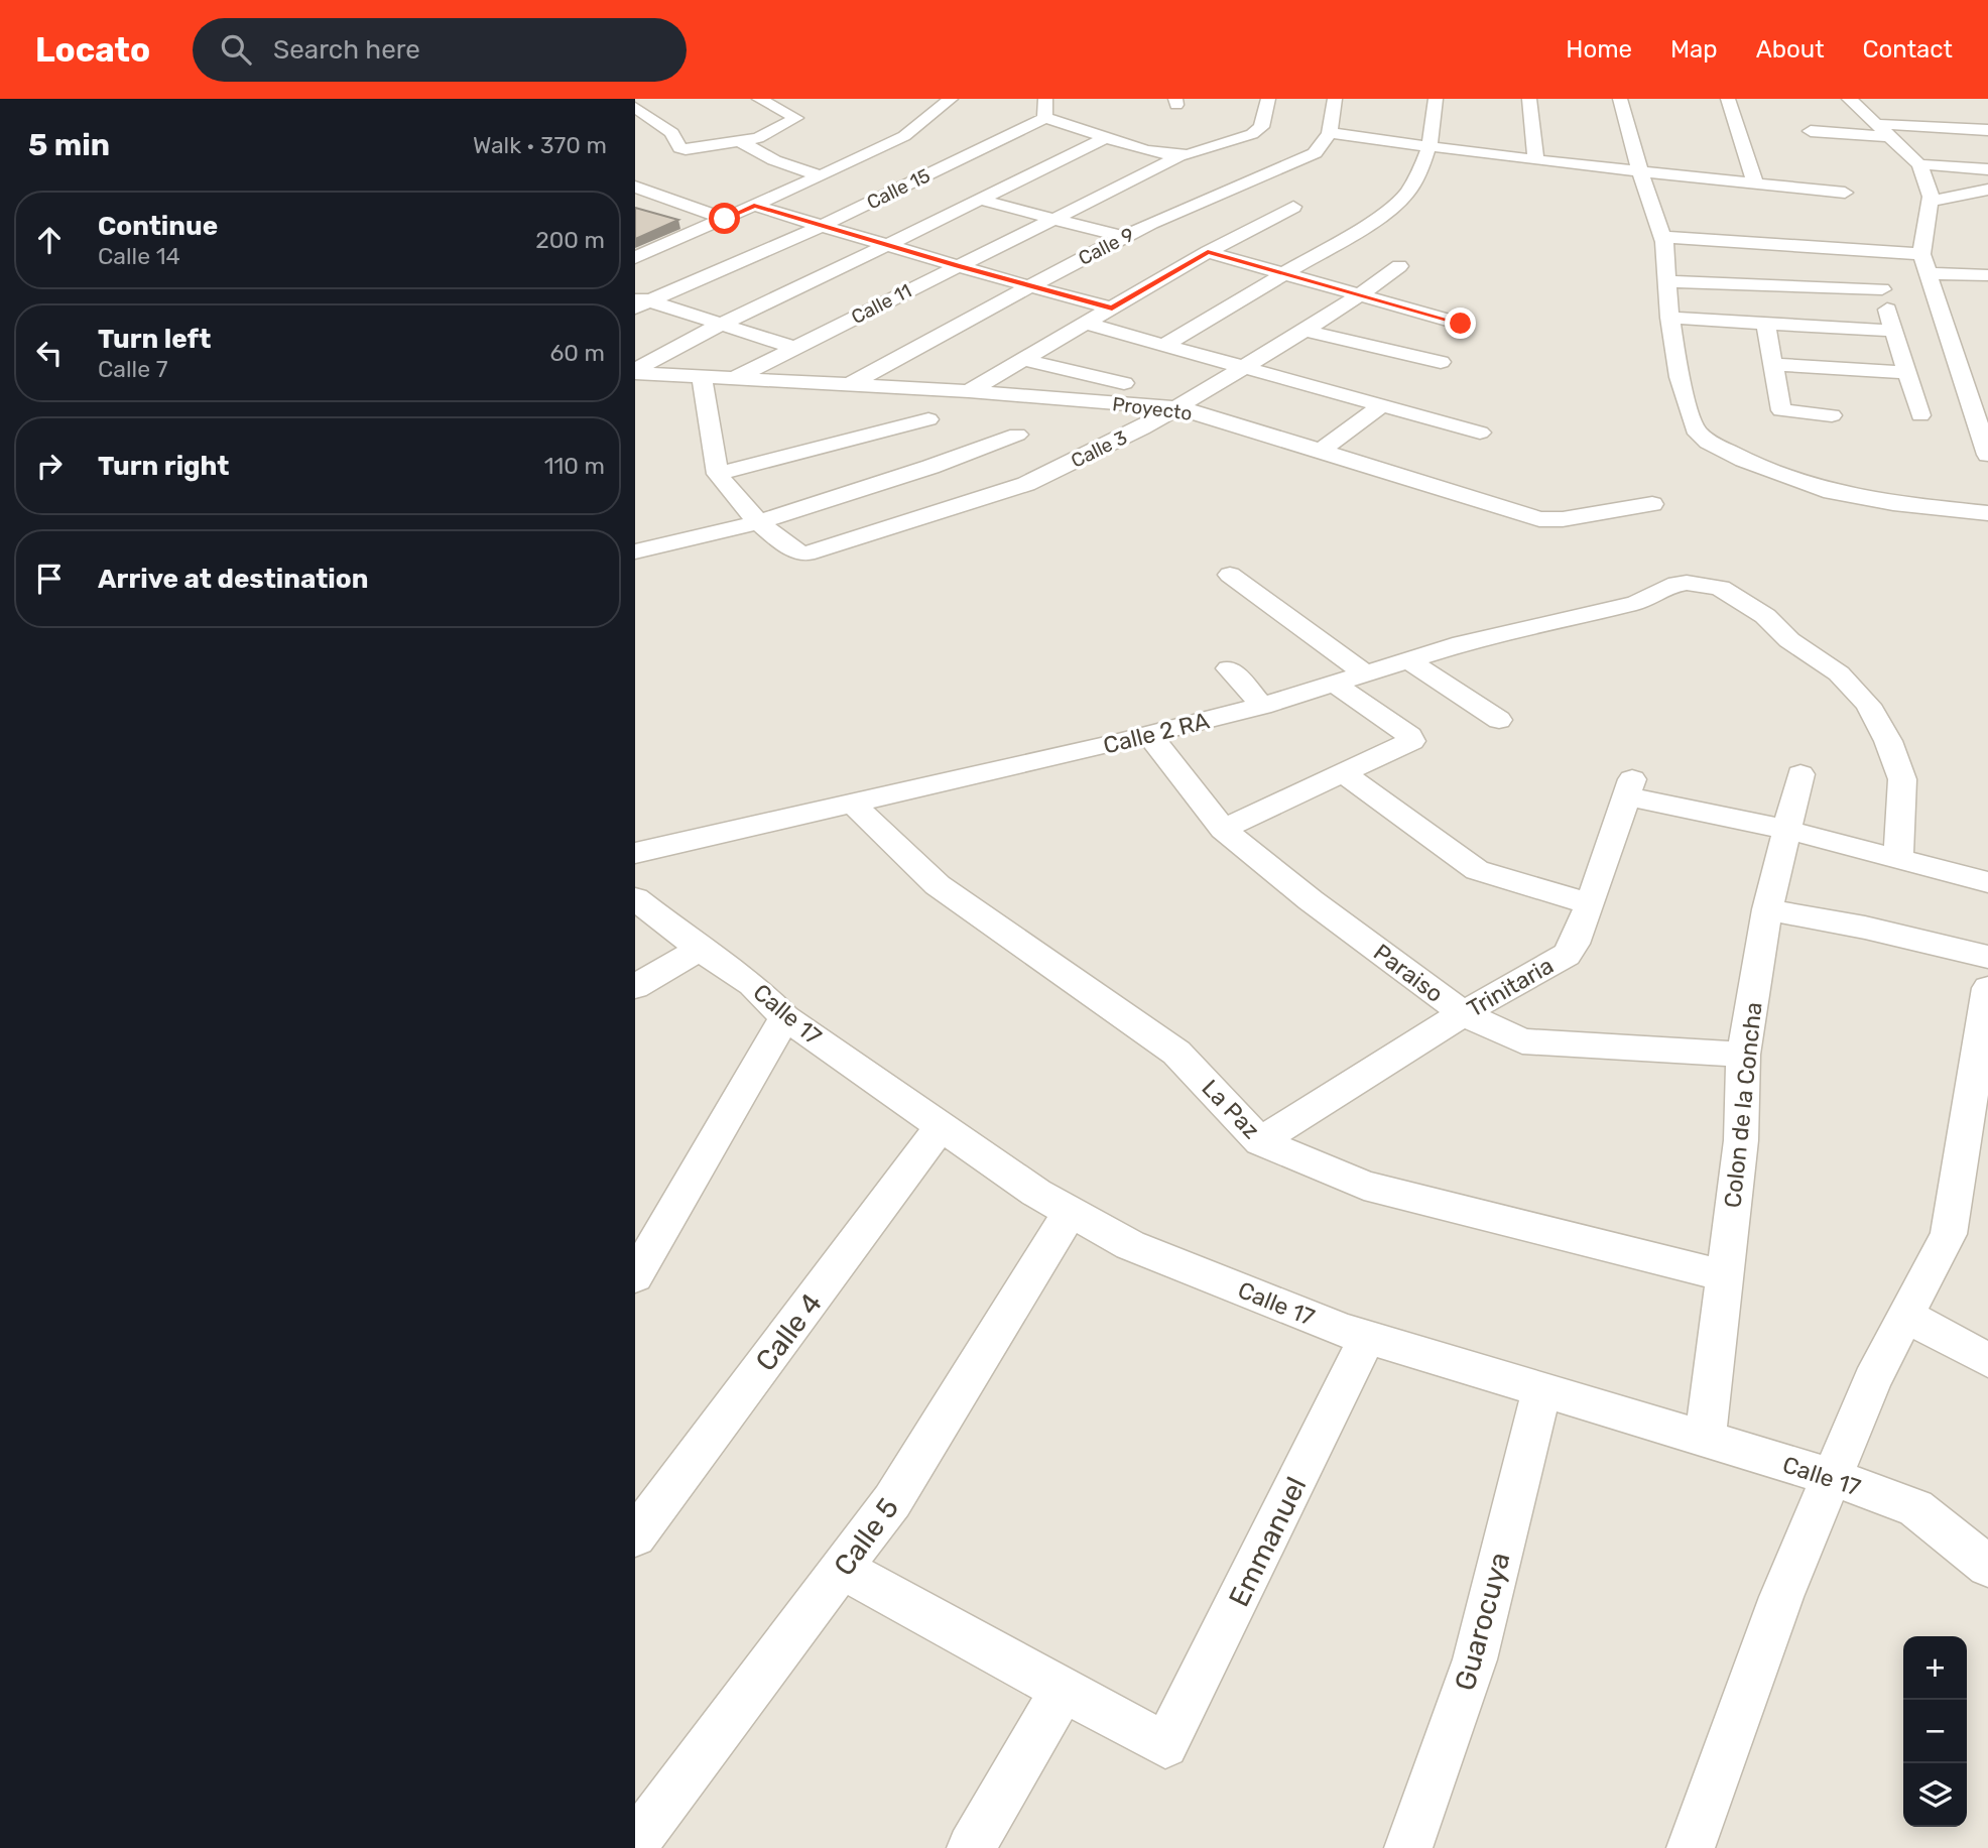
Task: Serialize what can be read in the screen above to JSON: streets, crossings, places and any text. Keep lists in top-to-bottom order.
{
  "streets": {
    "street": [
      "Calle 15",
      "Calle 9",
      "Calle 11",
      "Proyecto",
      "Calle 3",
      "Calle 2 RA",
      "Paraiso",
      "Trinitaria",
      "Calle 17",
      "Colon de la Concha",
      "La Paz",
      "Calle 4",
      "Calle 5",
      "Emmanuel",
      "Guarocuya"
    ]
  },
  "crossings": [
    ["Calle 9", "Proyecto"],
    ["Calle 11", "Proyecto"],
    ["Proyecto", "Calle 3"],
    ["Calle 2 RA", "Paraiso"],
    ["Calle 2 RA", "La Paz"],
    ["Paraiso", "Trinitaria"],
    ["Paraiso", "Colon de la Concha"],
    ["Trinitaria", "Colon de la Concha"],
    ["Trinitaria", "La Paz"],
    ["Calle 17", "Colon de la Concha"],
    ["Calle 17", "Calle 4"],
    ["Calle 17", "Calle 5"],
    ["Calle 17", "Emmanuel"],
    ["Calle 17", "Guarocuya"],
    ["Colon de la Concha", "La Paz"]
  ],
  "page": {
    "header": "Locato",
    "search": "Search here",
    "nav": [
      "Home",
      "Map",
      "About",
      "Contact"
    ],
    "heading": ["5 min", "Walk · 370 m"],
    "list": [
      ["Continue", "Calle 14", "200 m"],
      ["Turn left", "Calle 7", "60 m"],
      ["Turn right", "110 m"],
      "Arrive at destination"
    ],
    "map_buttons": ["+", "−"]
  }
}
